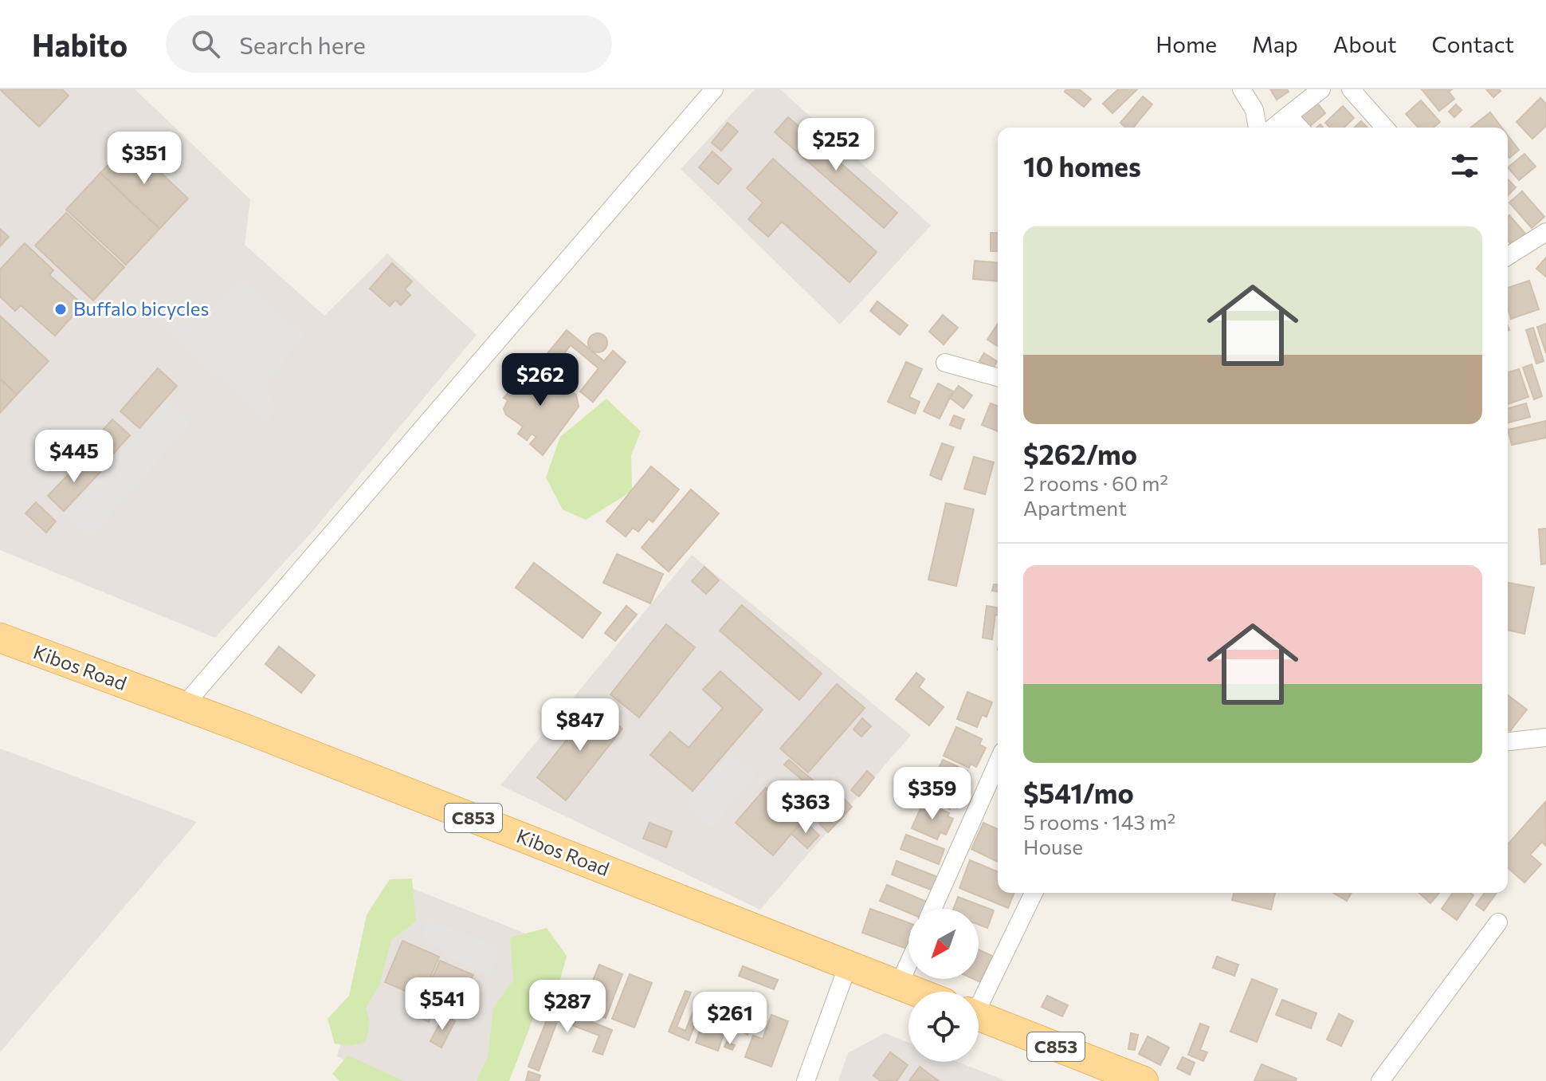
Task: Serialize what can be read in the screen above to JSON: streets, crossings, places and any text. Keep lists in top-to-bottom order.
{
  "streets": {
    "main road": ["Kibos Road", "C853"]
  },
  "places": ["Buffalo bicycles"],
  "north": "bottom left",
  "page": {
    "header": "Habito",
    "search": "Search here",
    "nav": [
      "Home",
      "Map",
      "About",
      "Contact"
    ],
    "price": [
      "$252",
      "$351",
      "$262",
      "$445",
      "$847",
      "$359",
      "$363",
      "$541",
      "$287",
      "$261"
    ],
    "heading": "10 homes",
    "list": [
      {
        "name": "$262/mo",
        "note": "2 rooms · 60 m² · Apartment"
      },
      {
        "name": "$541/mo",
        "note": "5 rooms · 143 m² · House"
      }
    ]
  }
}
